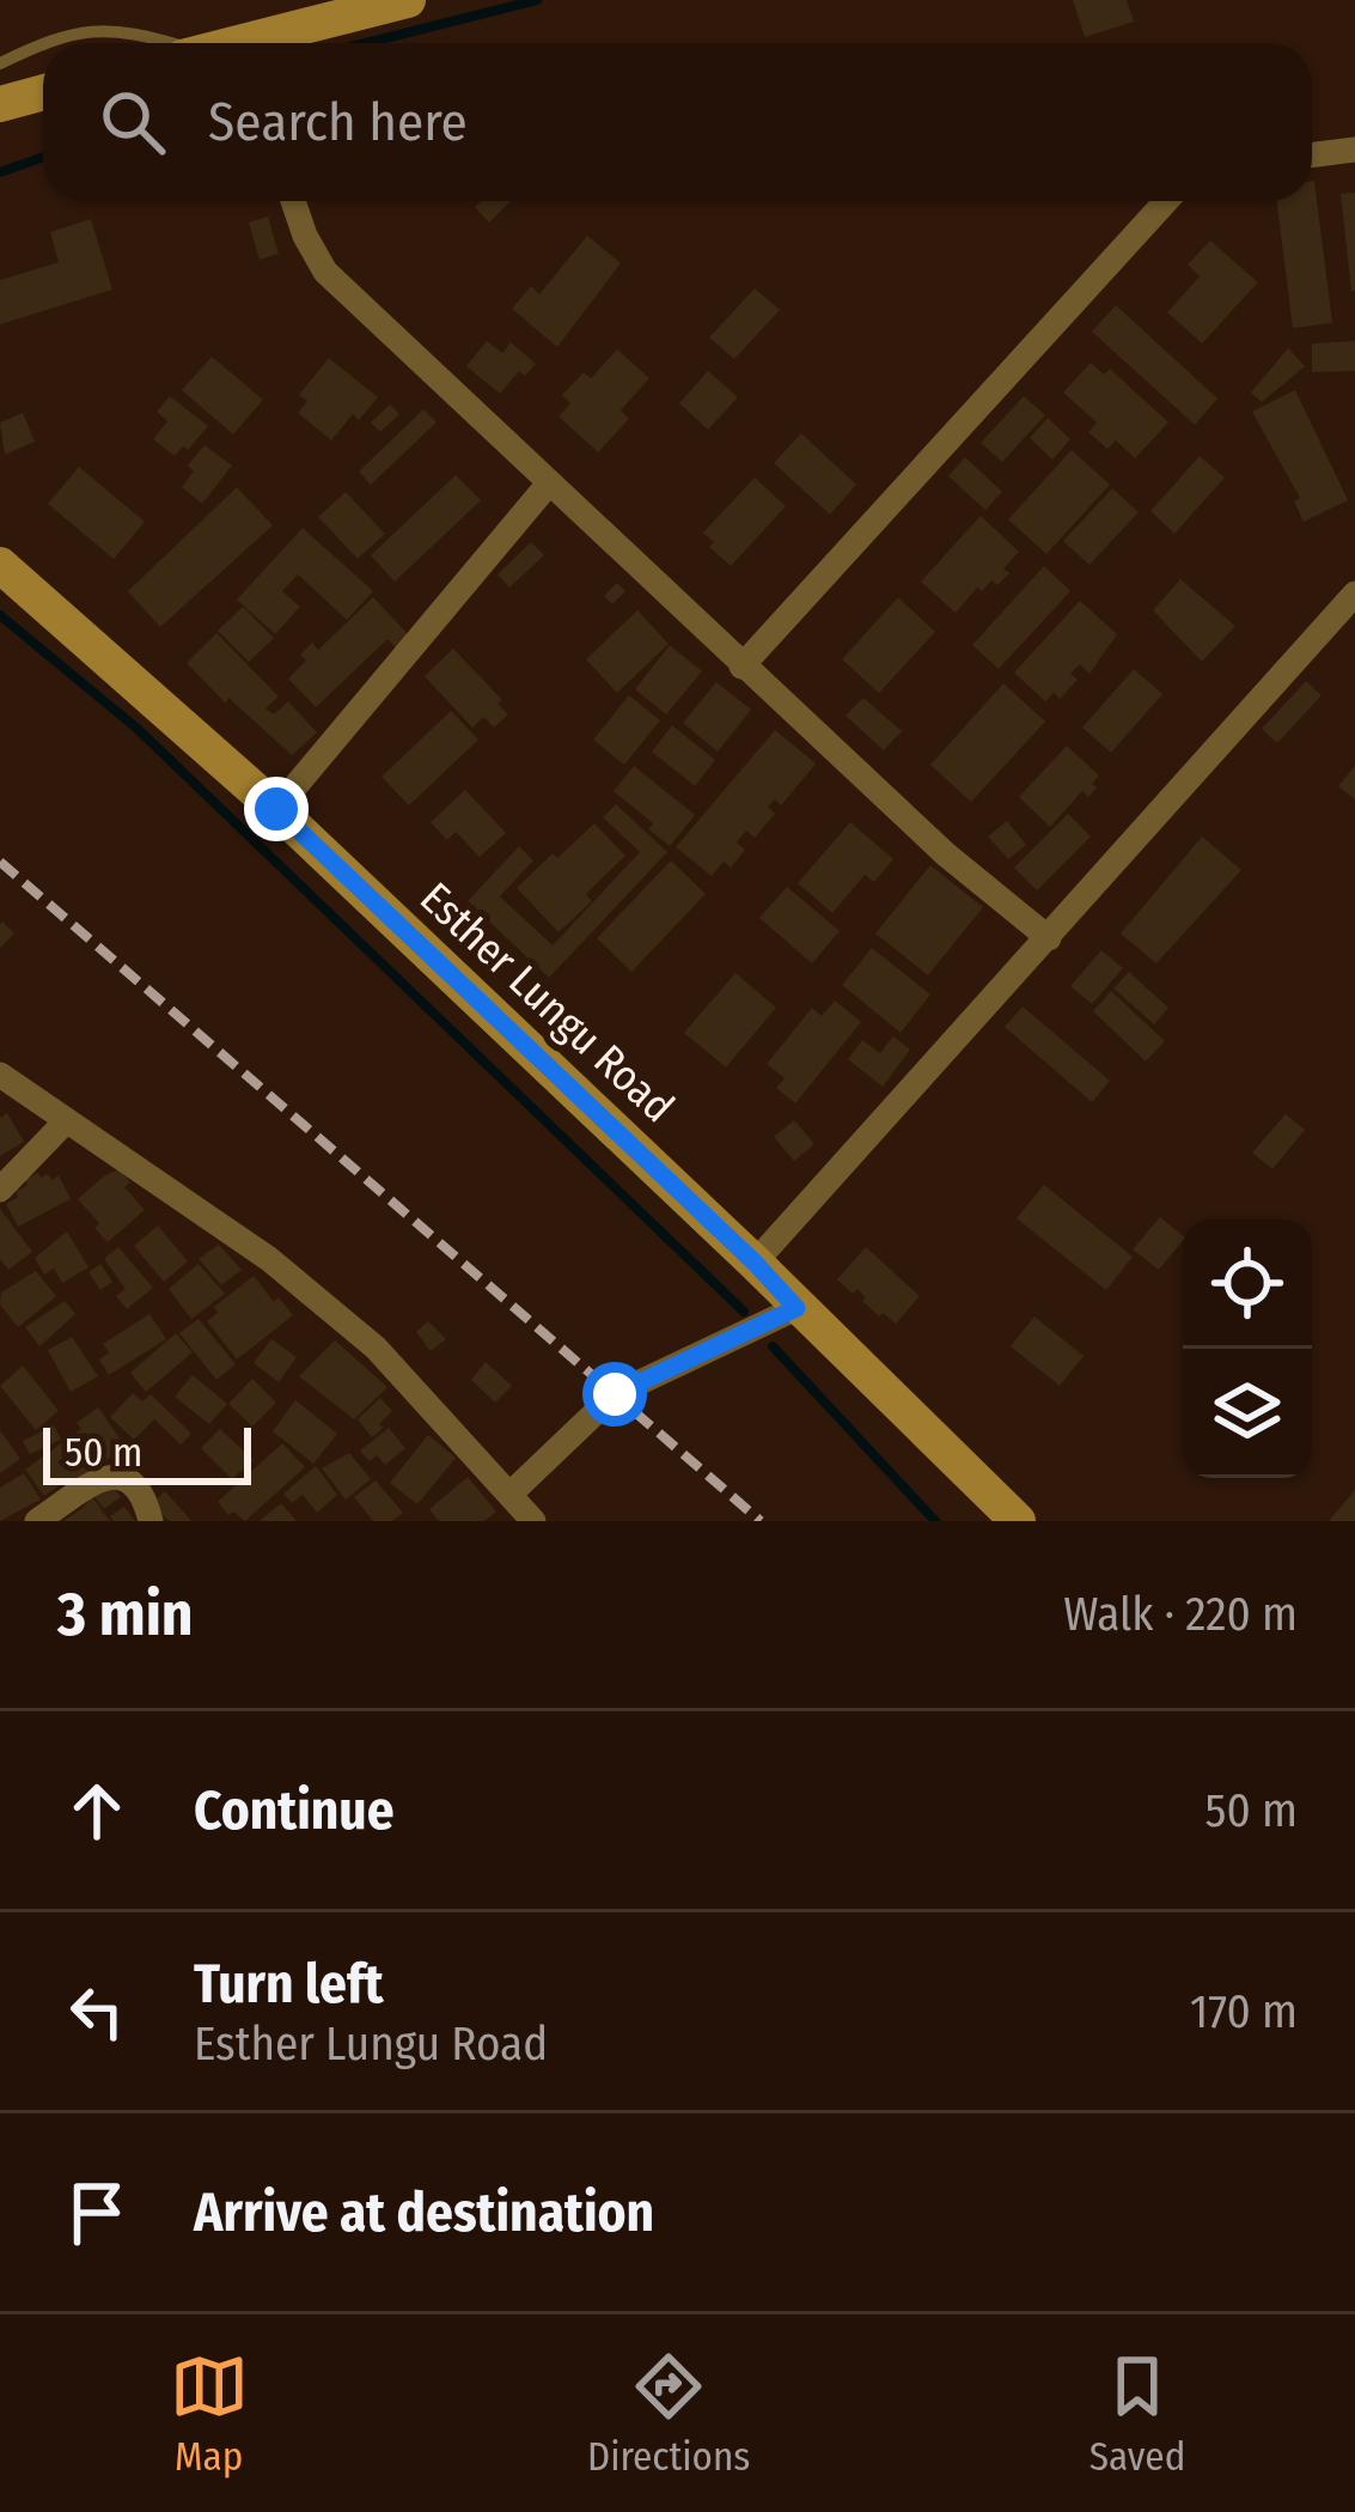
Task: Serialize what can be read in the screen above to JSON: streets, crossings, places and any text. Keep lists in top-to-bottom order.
{
  "streets": {
    "street": ["Esther Lungu Road"]
  },
  "scale_bar": "50 m",
  "page": {
    "search": "Search here",
    "scale": "50 m",
    "heading": ["3 min", "Walk · 220 m"],
    "list": [
      ["Continue", "50 m"],
      ["Turn left", "Esther Lungu Road", "170 m"],
      "Arrive at destination"
    ],
    "nav": ["Map", "Directions", "Saved"]
  }
}
